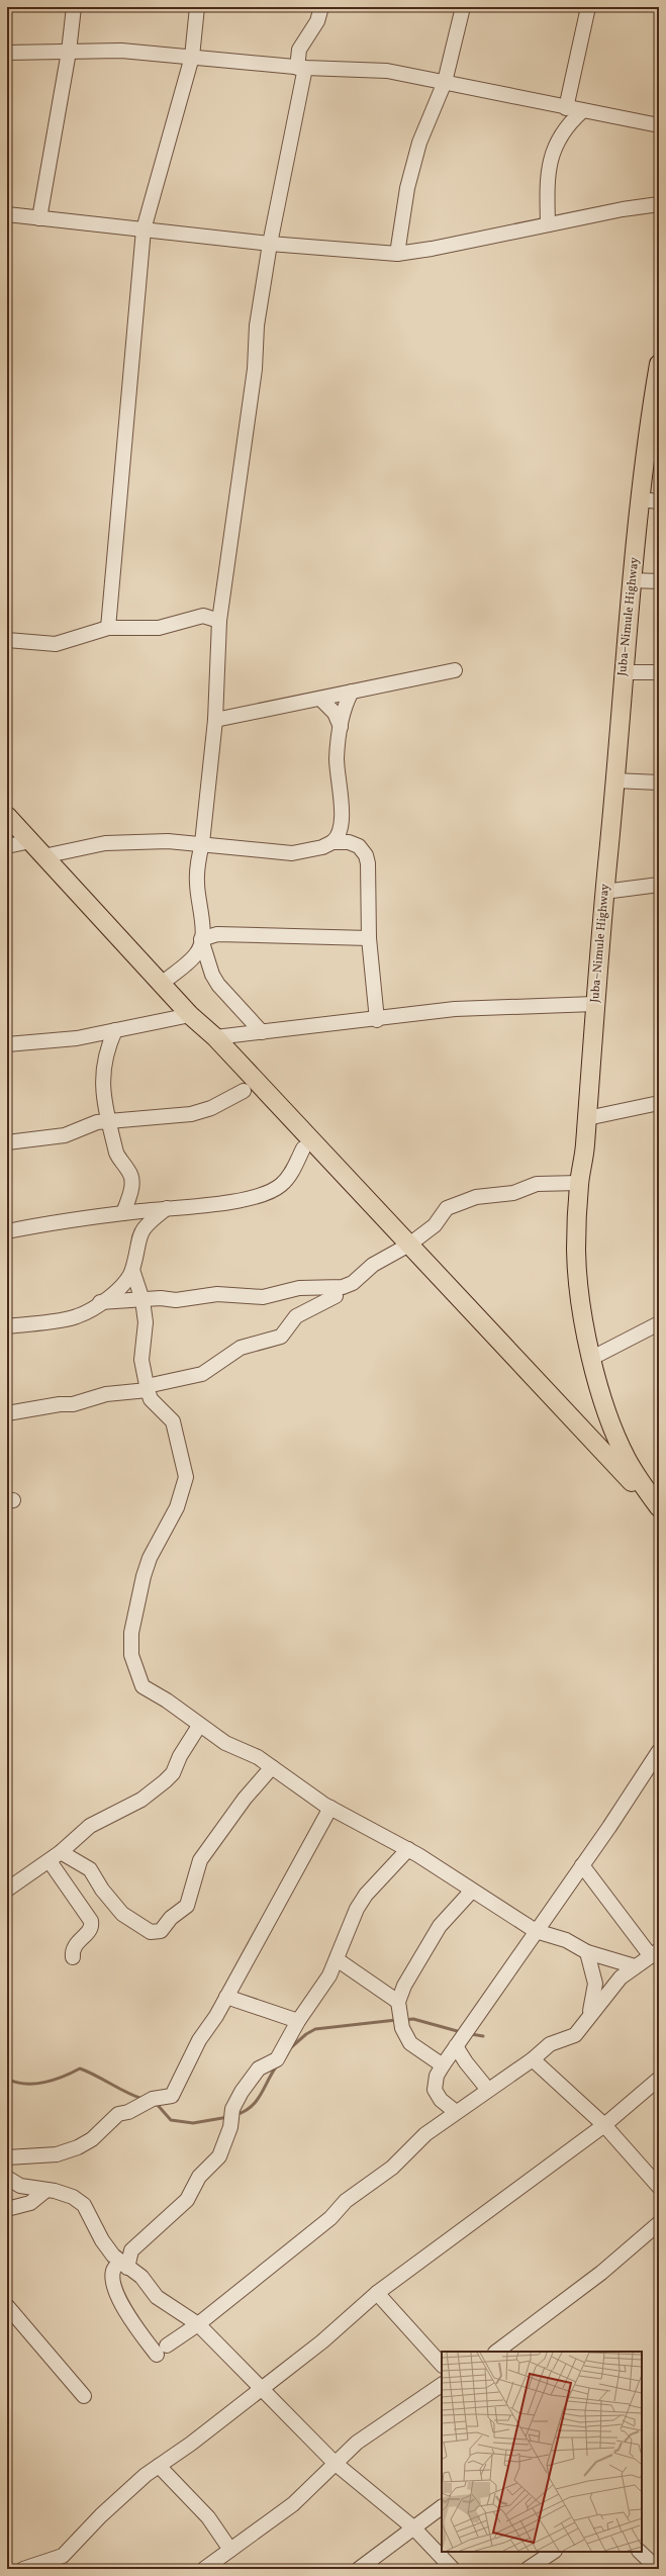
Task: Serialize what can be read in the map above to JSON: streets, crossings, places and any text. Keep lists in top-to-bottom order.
{
  "streets": {
    "main road": ["Juba–Nimule Highway"]
  }
}
